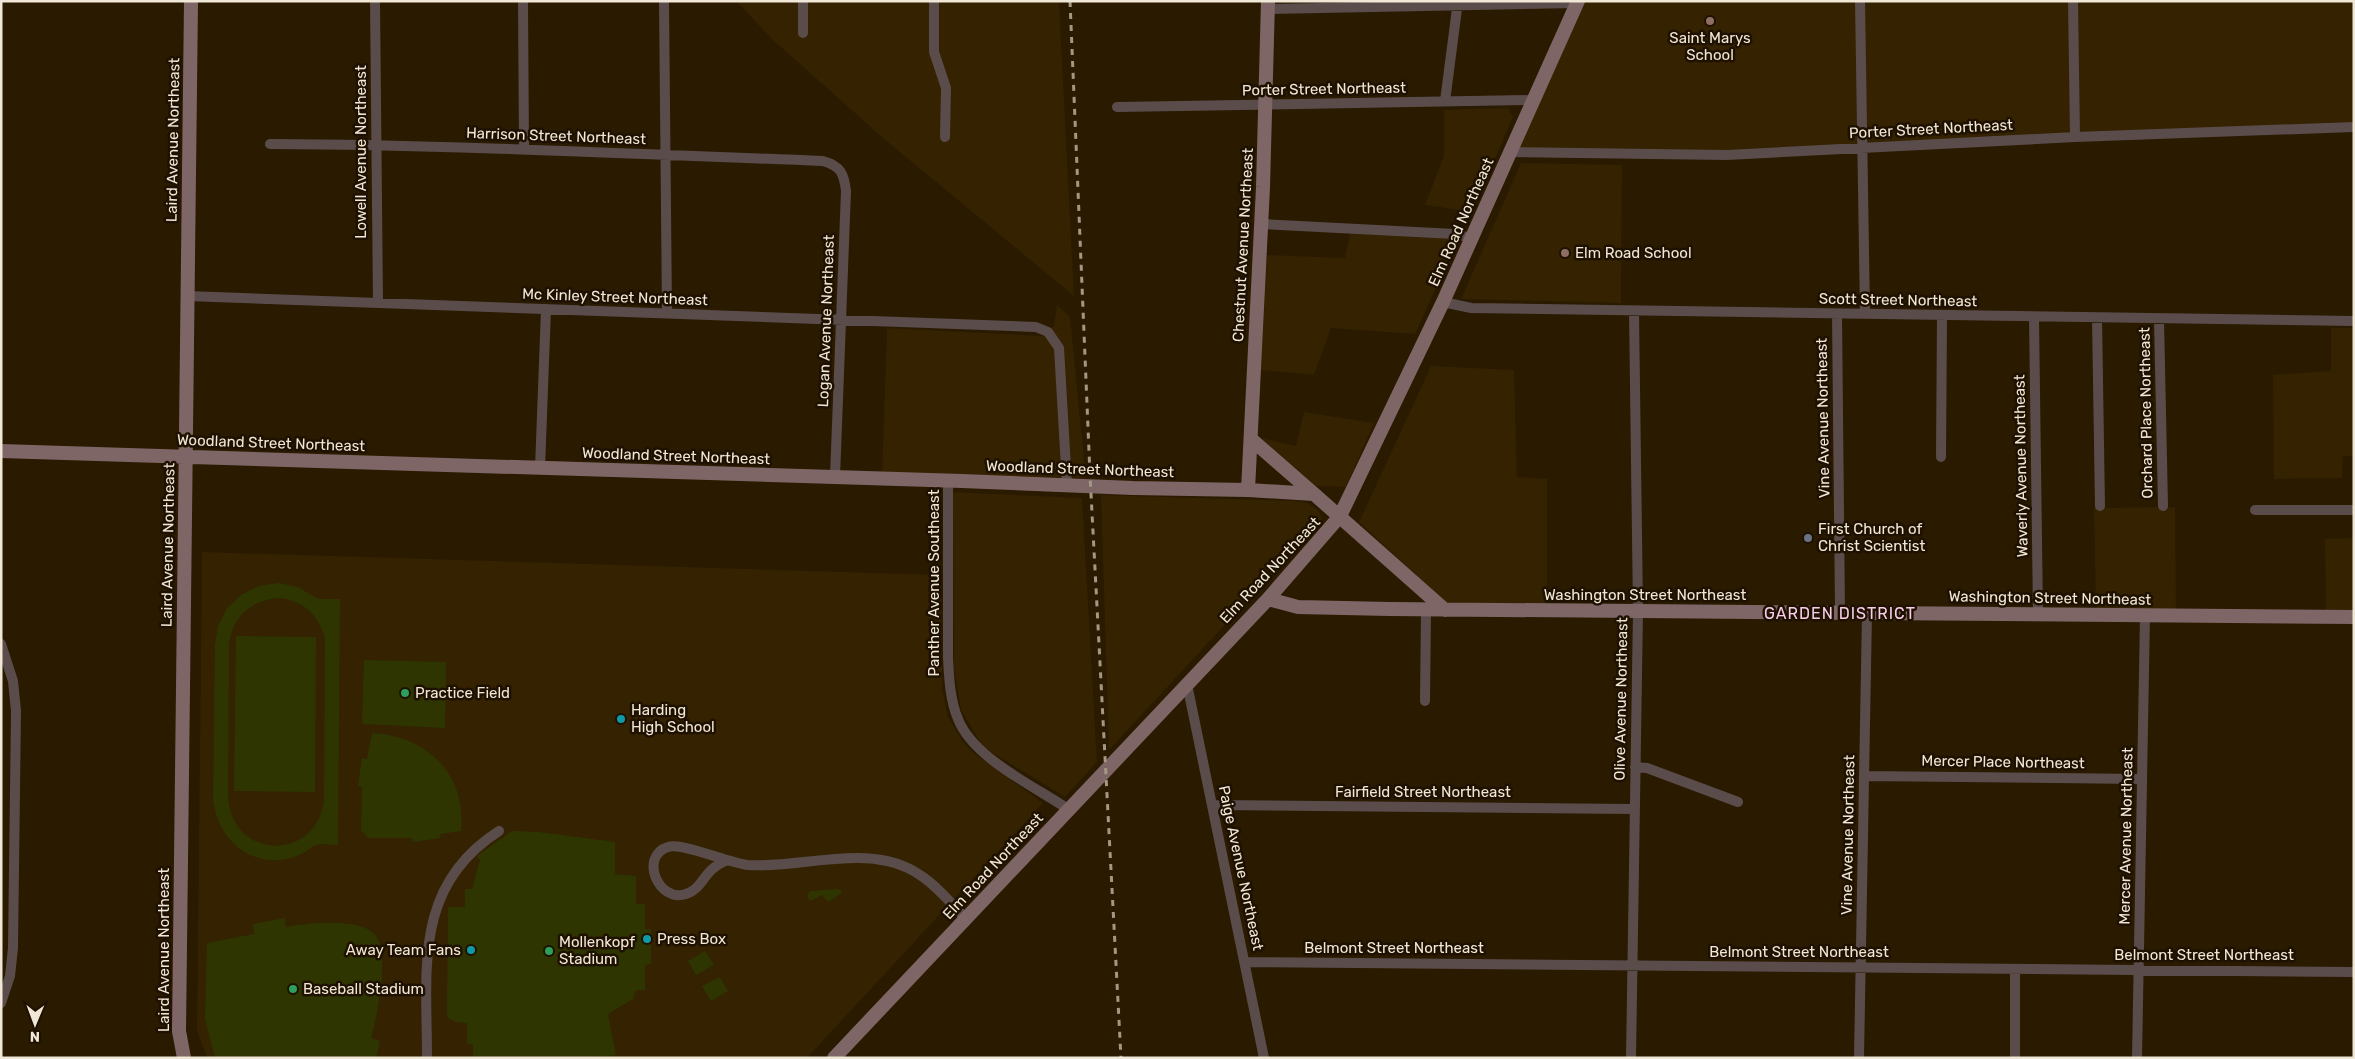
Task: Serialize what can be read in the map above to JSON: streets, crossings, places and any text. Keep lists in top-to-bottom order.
{
  "streets": {
    "street": [
      "Porter Street Northeast",
      "Harrison Street Northeast",
      "Laird Avenue Northeast",
      "Lowell Avenue Northeast",
      "Elm Road Northeast",
      "Chestnut Avenue Northeast",
      "Mc Kinley Street Northeast",
      "Scott Street Northeast",
      "Logan Avenue Northeast",
      "Orchard Place Northeast",
      "Vine Avenue Northeast",
      "Woodland Street Northeast",
      "Waverly Avenue Northeast",
      "Panther Avenue Southeast",
      "Washington Street Northeast",
      "Olive Avenue Northeast",
      "Mercer Place Northeast",
      "Fairfield Street Northeast",
      "Mercer Avenue Northeast",
      "Paige Avenue Northeast",
      "Belmont Street Northeast"
    ]
  },
  "crossings": [
    ["Porter Street Northeast", "Elm Road Northeast"],
    ["Porter Street Northeast", "Chestnut Avenue Northeast"],
    ["Harrison Street Northeast", "Lowell Avenue Northeast"],
    ["Harrison Street Northeast", "Logan Avenue Northeast"],
    ["Laird Avenue Northeast", "Mc Kinley Street Northeast"],
    ["Laird Avenue Northeast", "Woodland Street Northeast"],
    ["Lowell Avenue Northeast", "Mc Kinley Street Northeast"],
    ["Elm Road Northeast", "Scott Street Northeast"],
    ["Elm Road Northeast", "Panther Avenue Southeast"],
    ["Elm Road Northeast", "Washington Street Northeast"],
    ["Elm Road Northeast", "Paige Avenue Northeast"],
    ["Chestnut Avenue Northeast", "Woodland Street Northeast"],
    ["Mc Kinley Street Northeast", "Logan Avenue Northeast"],
    ["Mc Kinley Street Northeast", "Woodland Street Northeast"],
    ["Scott Street Northeast", "Orchard Place Northeast"],
    ["Scott Street Northeast", "Vine Avenue Northeast"],
    ["Scott Street Northeast", "Waverly Avenue Northeast"],
    ["Scott Street Northeast", "Olive Avenue Northeast"],
    ["Logan Avenue Northeast", "Woodland Street Northeast"],
    ["Vine Avenue Northeast", "Washington Street Northeast"],
    ["Vine Avenue Northeast", "Mercer Place Northeast"],
    ["Vine Avenue Northeast", "Belmont Street Northeast"],
    ["Woodland Street Northeast", "Panther Avenue Southeast"],
    ["Waverly Avenue Northeast", "Washington Street Northeast"],
    ["Washington Street Northeast", "Olive Avenue Northeast"],
    ["Washington Street Northeast", "Mercer Avenue Northeast"],
    ["Olive Avenue Northeast", "Fairfield Street Northeast"],
    ["Olive Avenue Northeast", "Belmont Street Northeast"],
    ["Mercer Place Northeast", "Mercer Avenue Northeast"],
    ["Fairfield Street Northeast", "Paige Avenue Northeast"],
    ["Mercer Avenue Northeast", "Belmont Street Northeast"],
    ["Paige Avenue Northeast", "Belmont Street Northeast"]
  ],
  "districts": ["GARDEN DISTRICT"],
  "places": [
    "Saint Marys School",
    "Elm Road School",
    "First Church of Christ Scientist",
    "Practice Field",
    "Harding High School",
    "Press Box",
    "Away Team Fans",
    "Mollenkopf Stadium",
    "Baseball Stadium"
  ],
  "north": "bottom"
}
